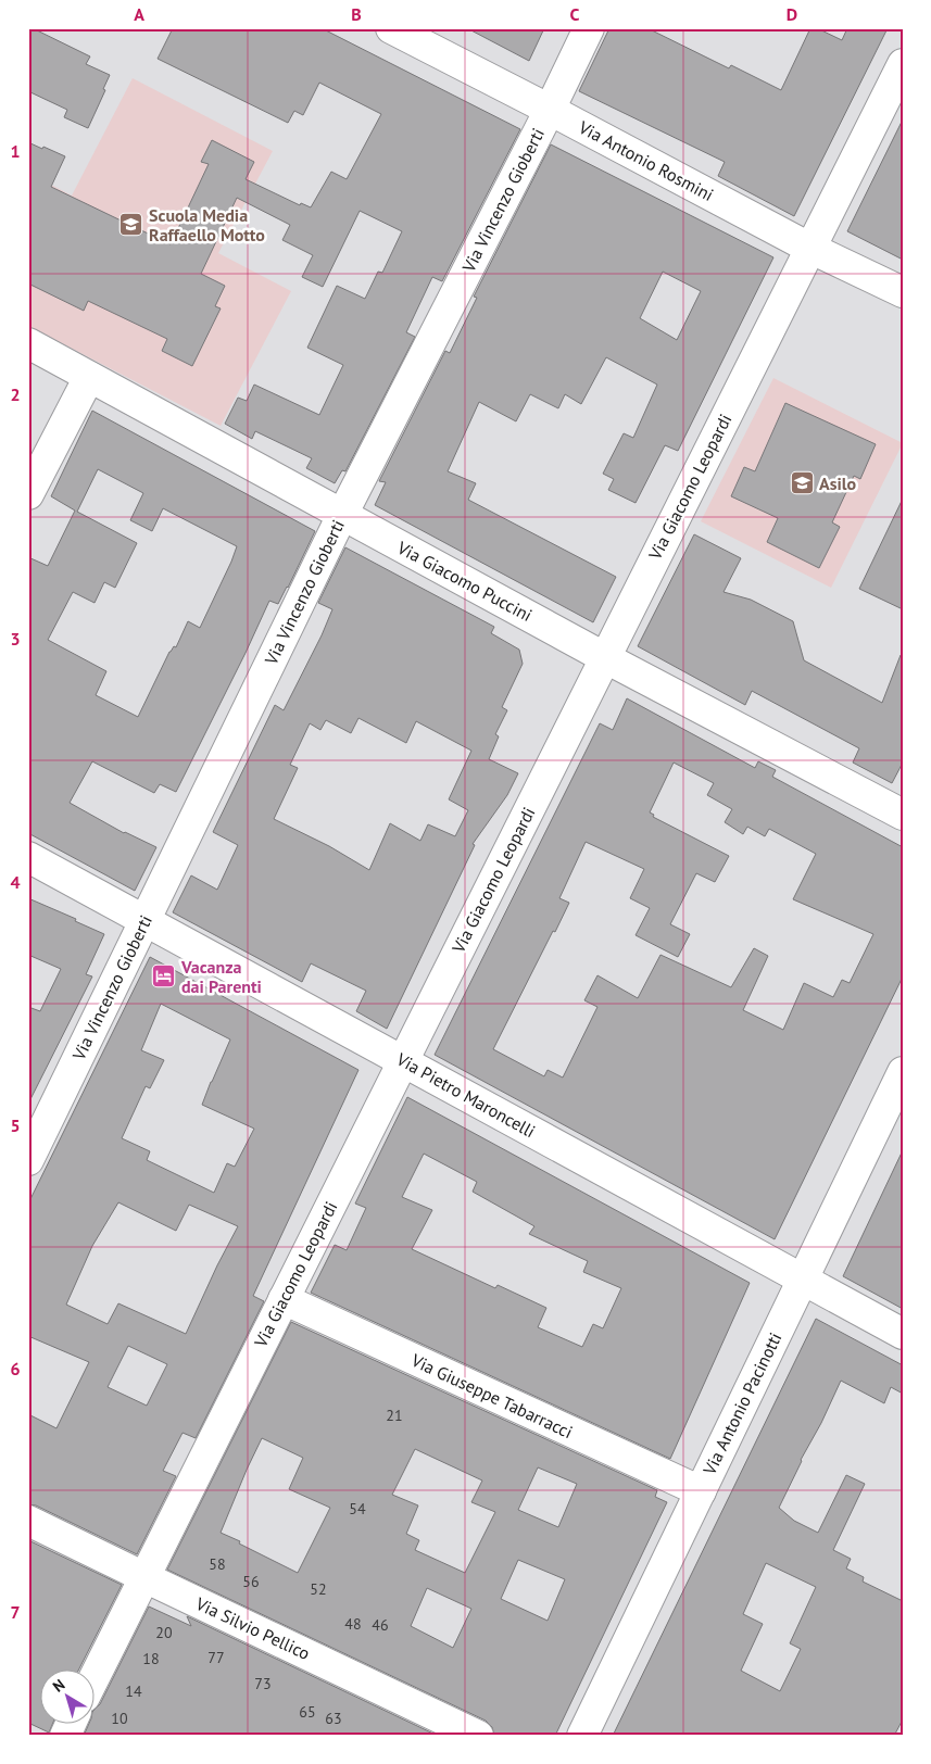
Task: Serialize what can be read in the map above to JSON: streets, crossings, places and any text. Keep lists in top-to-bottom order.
{
  "streets": {
    "street": [
      "Via Antonio Rosmini",
      "Via Vincenzo Gioberti",
      "Via Giacomo Leopardi",
      "Via Giacomo Puccini",
      "Via Pietro Maroncelli",
      "Via Giuseppe Tabarracci",
      "Via Antonio Pacinotti",
      "Via Silvio Pellico"
    ]
  },
  "crossings": [
    ["Via Antonio Rosmini", "Via Vincenzo Gioberti"],
    ["Via Antonio Rosmini", "Via Giacomo Leopardi"],
    ["Via Vincenzo Gioberti", "Via Giacomo Puccini"],
    ["Via Vincenzo Gioberti", "Via Pietro Maroncelli"],
    ["Via Giacomo Leopardi", "Via Giacomo Puccini"],
    ["Via Giacomo Leopardi", "Via Pietro Maroncelli"],
    ["Via Giacomo Leopardi", "Via Giuseppe Tabarracci"],
    ["Via Giacomo Leopardi", "Via Silvio Pellico"],
    ["Via Pietro Maroncelli", "Via Antonio Pacinotti"],
    ["Via Giuseppe Tabarracci", "Via Antonio Pacinotti"]
  ],
  "places": {
    "school or university": ["Scuola Media Raffaello Motto", "Asilo"],
    "hotel": ["Vacanza dai Parenti"]
  },
  "house_numbers": [
    "21",
    "54",
    "58",
    "56",
    "52",
    "48",
    "46",
    "20",
    "77",
    "18",
    "73",
    "14",
    "65",
    "10",
    "63"
  ],
  "north": "top left",
  "grid": {
    "columns": [
      "A",
      "B",
      "C",
      "D"
    ],
    "rows": [
      "1",
      "2",
      "3",
      "4",
      "5",
      "6",
      "7"
    ]
  }
}
